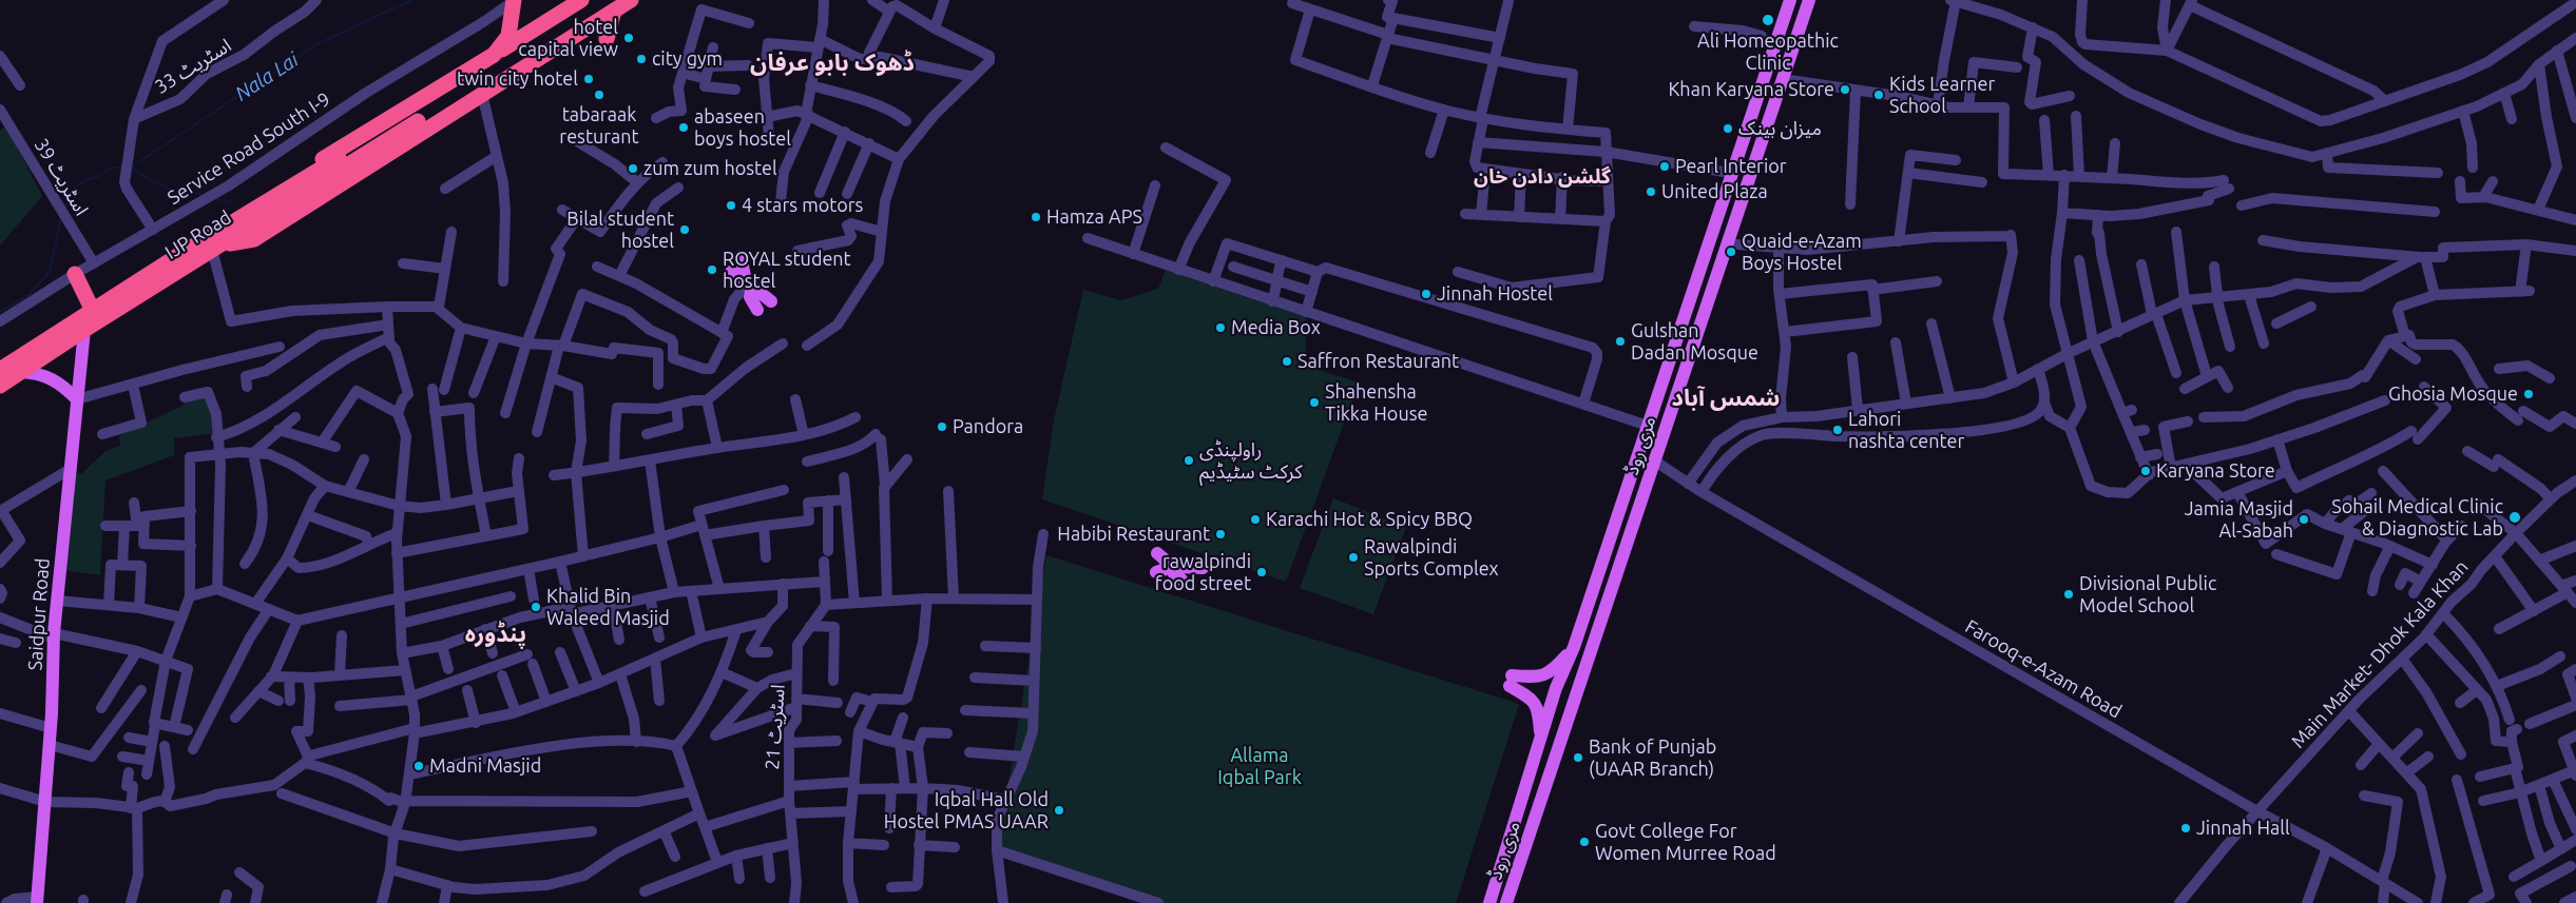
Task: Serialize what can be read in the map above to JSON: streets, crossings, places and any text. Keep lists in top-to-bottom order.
{
  "streets": {
    "highway": ["IJP Road"],
    "main road": ["مری روڈ", "Saidpur Road"],
    "street": [
      "اسٹریٹ 33",
      "Service Road South I-9",
      "اسٹریٹ 39",
      "Main Market- Dhok Kala Khan",
      "Farooq-e-Azam Road",
      "اسٹریٹ 21"
    ]
  },
  "crossings": [
    ["Service Road South I-9", "اسٹریٹ 39"],
    ["IJP Road", "Saidpur Road"],
    ["مری روڈ", "Farooq-e-Azam Road"],
    ["Main Market- Dhok Kala Khan", "Farooq-e-Azam Road"]
  ],
  "districts": [
    "ڈھوک بابو عرفان",
    "گلشن دادن خان",
    "شمس آباد",
    "پنڈورہ"
  ],
  "water": ["Nala Lai"],
  "parks": ["Allama Iqbal Park"],
  "places": [
    "Ali Homeopathic Clinic",
    "hotel capital view",
    "city gym",
    "twin city hotel",
    "Khan Karyana Store",
    "tabaraak resturant",
    "Kids Learner School",
    "abaseen boys hostel",
    "میزان بینک",
    "Pearl Interior",
    "zum zum hostel",
    "United Plaza",
    "4 stars motors",
    "Hamza APS",
    "Bilal student hostel",
    "Quaid-e-Azam Boys Hostel",
    "ROYAL student hostel",
    "Jinnah Hostel",
    "Media Box",
    "Gulshan Dadan Mosque",
    "Saffron Restaurant",
    "Ghosia Mosque",
    "Shahensha Tikka House",
    "Pandora",
    "Lahori nashta center",
    "راولپنڈی کرکٹ سٹیڈیم",
    "Karyana Store",
    "Sohail Medical Clinic & Diagnostic Lab",
    "Karachi Hot & Spicy BBQ",
    "Jamia Masjid Al-Sabah",
    "Habibi Restaurant",
    "Rawalpindi Sports Complex",
    "rawalpindi food street",
    "Divisional Public Model School",
    "Khalid Bin Waleed Masjid",
    "Bank of Punjab (UAAR Branch)",
    "Madni Masjid",
    "Iqbal Hall Old Hostel PMAS UAAR",
    "Jinnah Hall",
    "Govt College For Women Murree Road"
  ]
}
